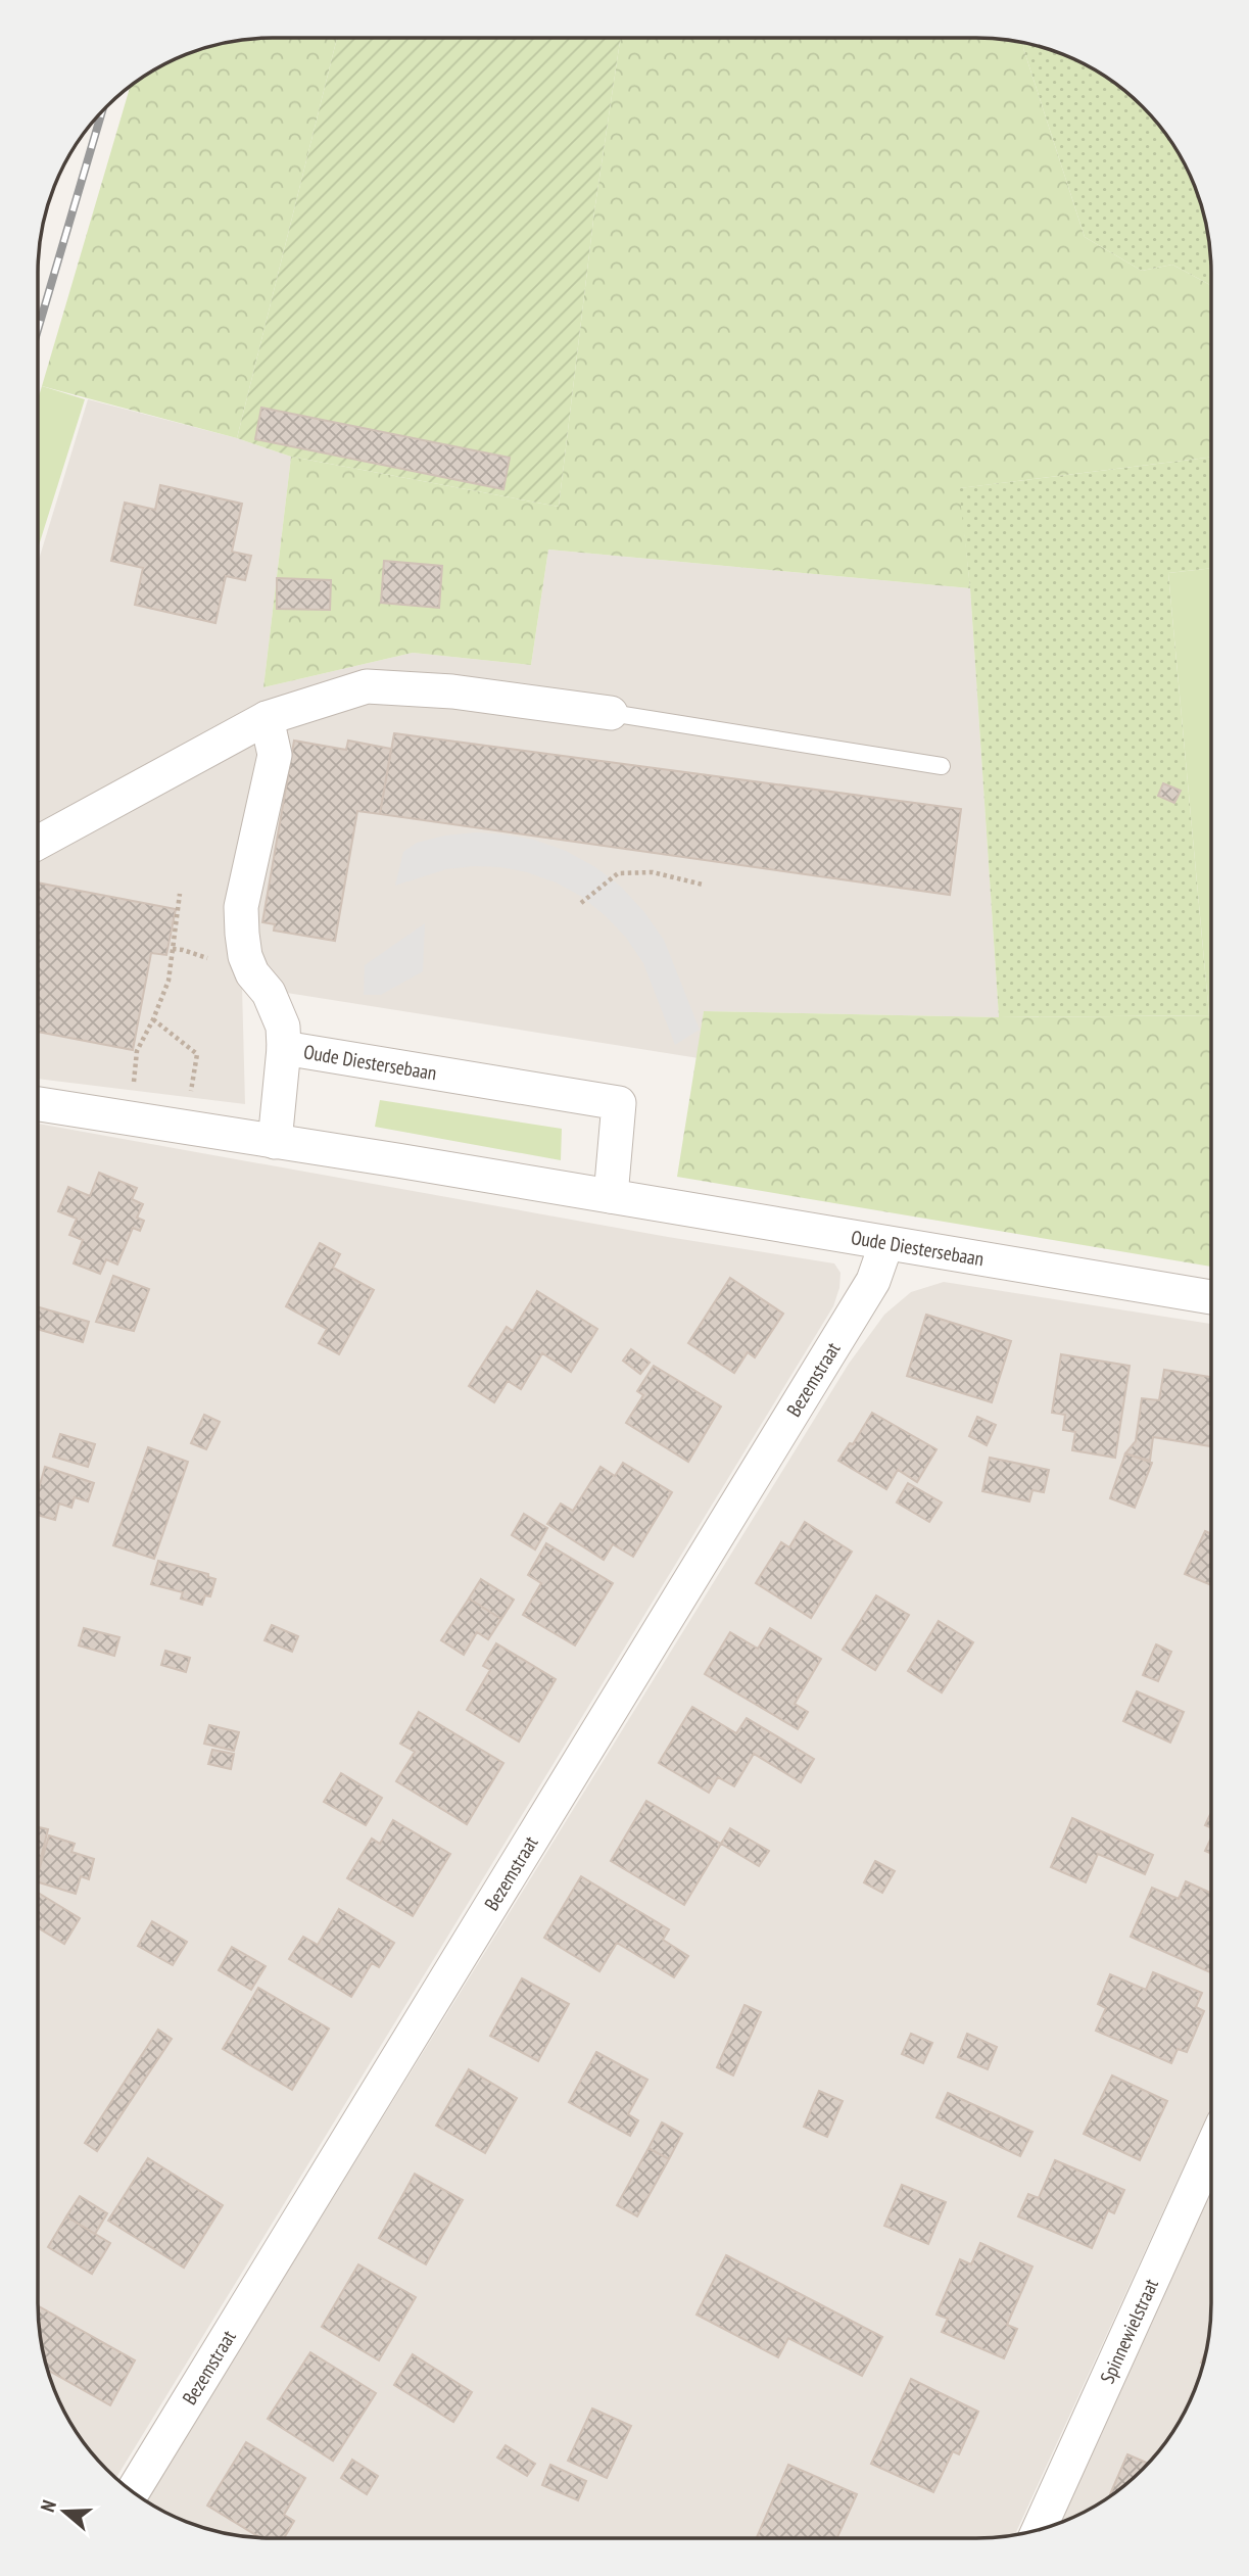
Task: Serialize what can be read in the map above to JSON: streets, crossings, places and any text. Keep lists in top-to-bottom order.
{
  "streets": {
    "street": ["Oude Diestersebaan", "Bezemstraat", "Spinnewielstraat"]
  },
  "crossings": [
    ["Oude Diestersebaan", "Bezemstraat"]
  ],
  "north": "left"
}
